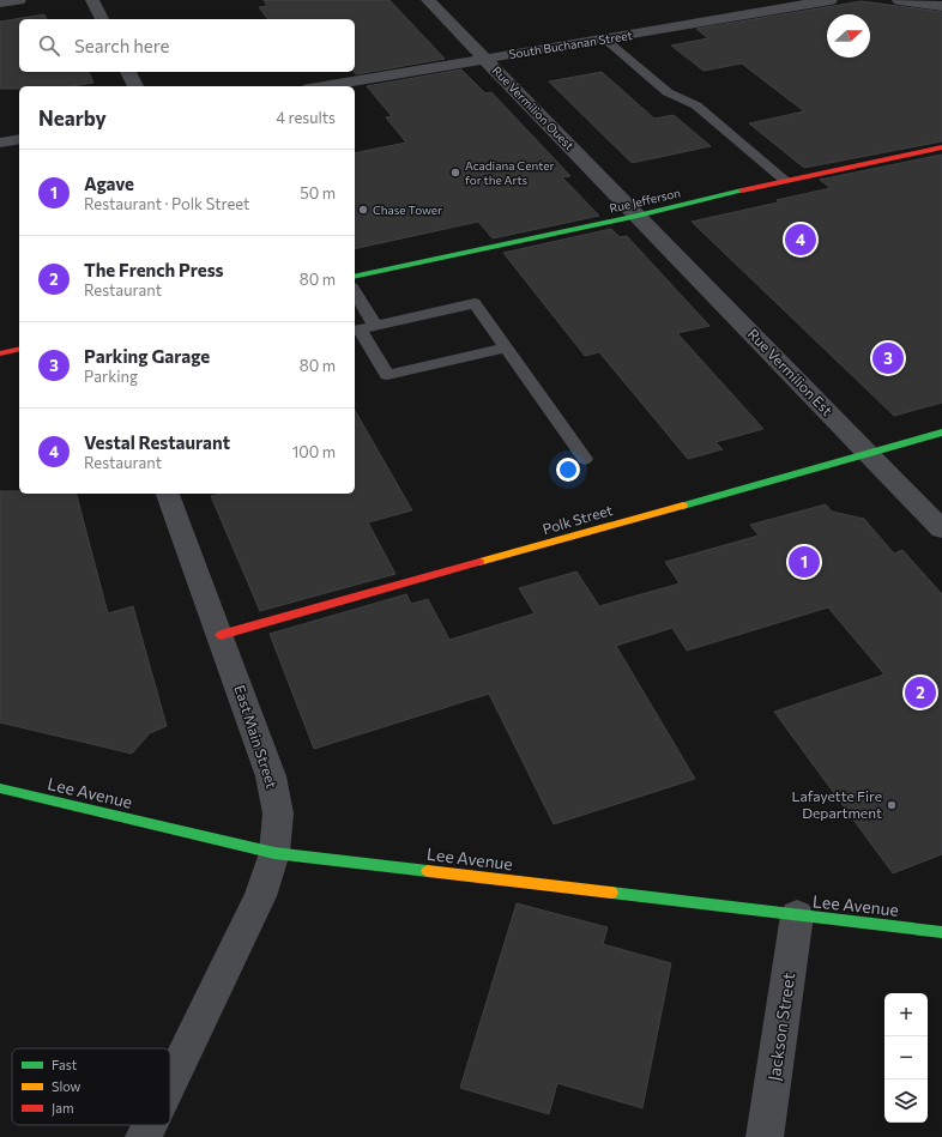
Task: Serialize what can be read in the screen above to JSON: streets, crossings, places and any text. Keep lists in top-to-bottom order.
{
  "streets": {
    "street": [
      "South Buchanan Street",
      "Rue Vermilion Ouest",
      "Rue Jefferson",
      "Rue Vermilion Est",
      "Polk Street",
      "East Main Street",
      "Lee Avenue",
      "Jackson Street"
    ]
  },
  "crossings": [
    ["South Buchanan Street", "Rue Vermilion Ouest"],
    ["Rue Vermilion Ouest", "Rue Jefferson"],
    ["Rue Vermilion Ouest", "Rue Vermilion Est"],
    ["Rue Jefferson", "Rue Vermilion Est"],
    ["Rue Vermilion Est", "Polk Street"],
    ["Polk Street", "East Main Street"],
    ["East Main Street", "Lee Avenue"],
    ["Lee Avenue", "Jackson Street"]
  ],
  "places": ["Acadiana Center for the Arts", "Chase Tower", "Lafayette Fire Department"],
  "legend": ["Fast", "Slow", "Jam"],
  "north": "right",
  "page": {
    "search": "Search here",
    "heading": ["Nearby", "4 results"],
    "list": [
      {
        "mark": "1",
        "name": "Agave",
        "note": "Restaurant · Polk Street",
        "value": "50 m"
      },
      {
        "mark": "2",
        "name": "The French Press",
        "note": "Restaurant",
        "value": "80 m"
      },
      {
        "mark": "3",
        "name": "Parking Garage",
        "note": "Parking",
        "value": "80 m"
      },
      {
        "mark": "4",
        "name": "Vestal Restaurant",
        "note": "Restaurant",
        "value": "100 m"
      }
    ],
    "pins": [
      "4",
      "3",
      "1",
      "2"
    ],
    "map_buttons": ["+", "−"]
  }
}
